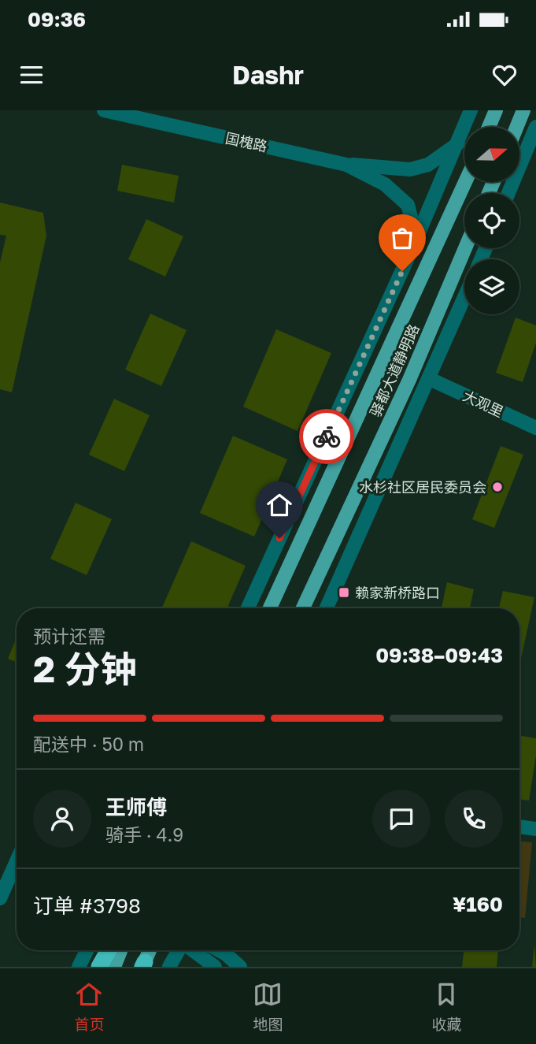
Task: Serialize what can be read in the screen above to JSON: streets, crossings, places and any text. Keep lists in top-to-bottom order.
{
  "streets": {
    "main road": ["驿都大道静明路"],
    "street": ["国槐路", "大观里"]
  },
  "places": {
    "other": ["水杉社区居民委员会"],
    "transit": ["赖家新桥路口"]
  },
  "north": "right",
  "page": {
    "status": "09:36",
    "header": "Dashr",
    "heading": ["2 分钟", "预计还需", "09:38–09:43"],
    "panel": [
      "王师傅",
      "骑手 · 4.9",
      "订单 #3798",
      "¥160"
    ],
    "bar": "配送中 · 50 m",
    "tabs": ["首页", "地图", "收藏"]
  }
}
